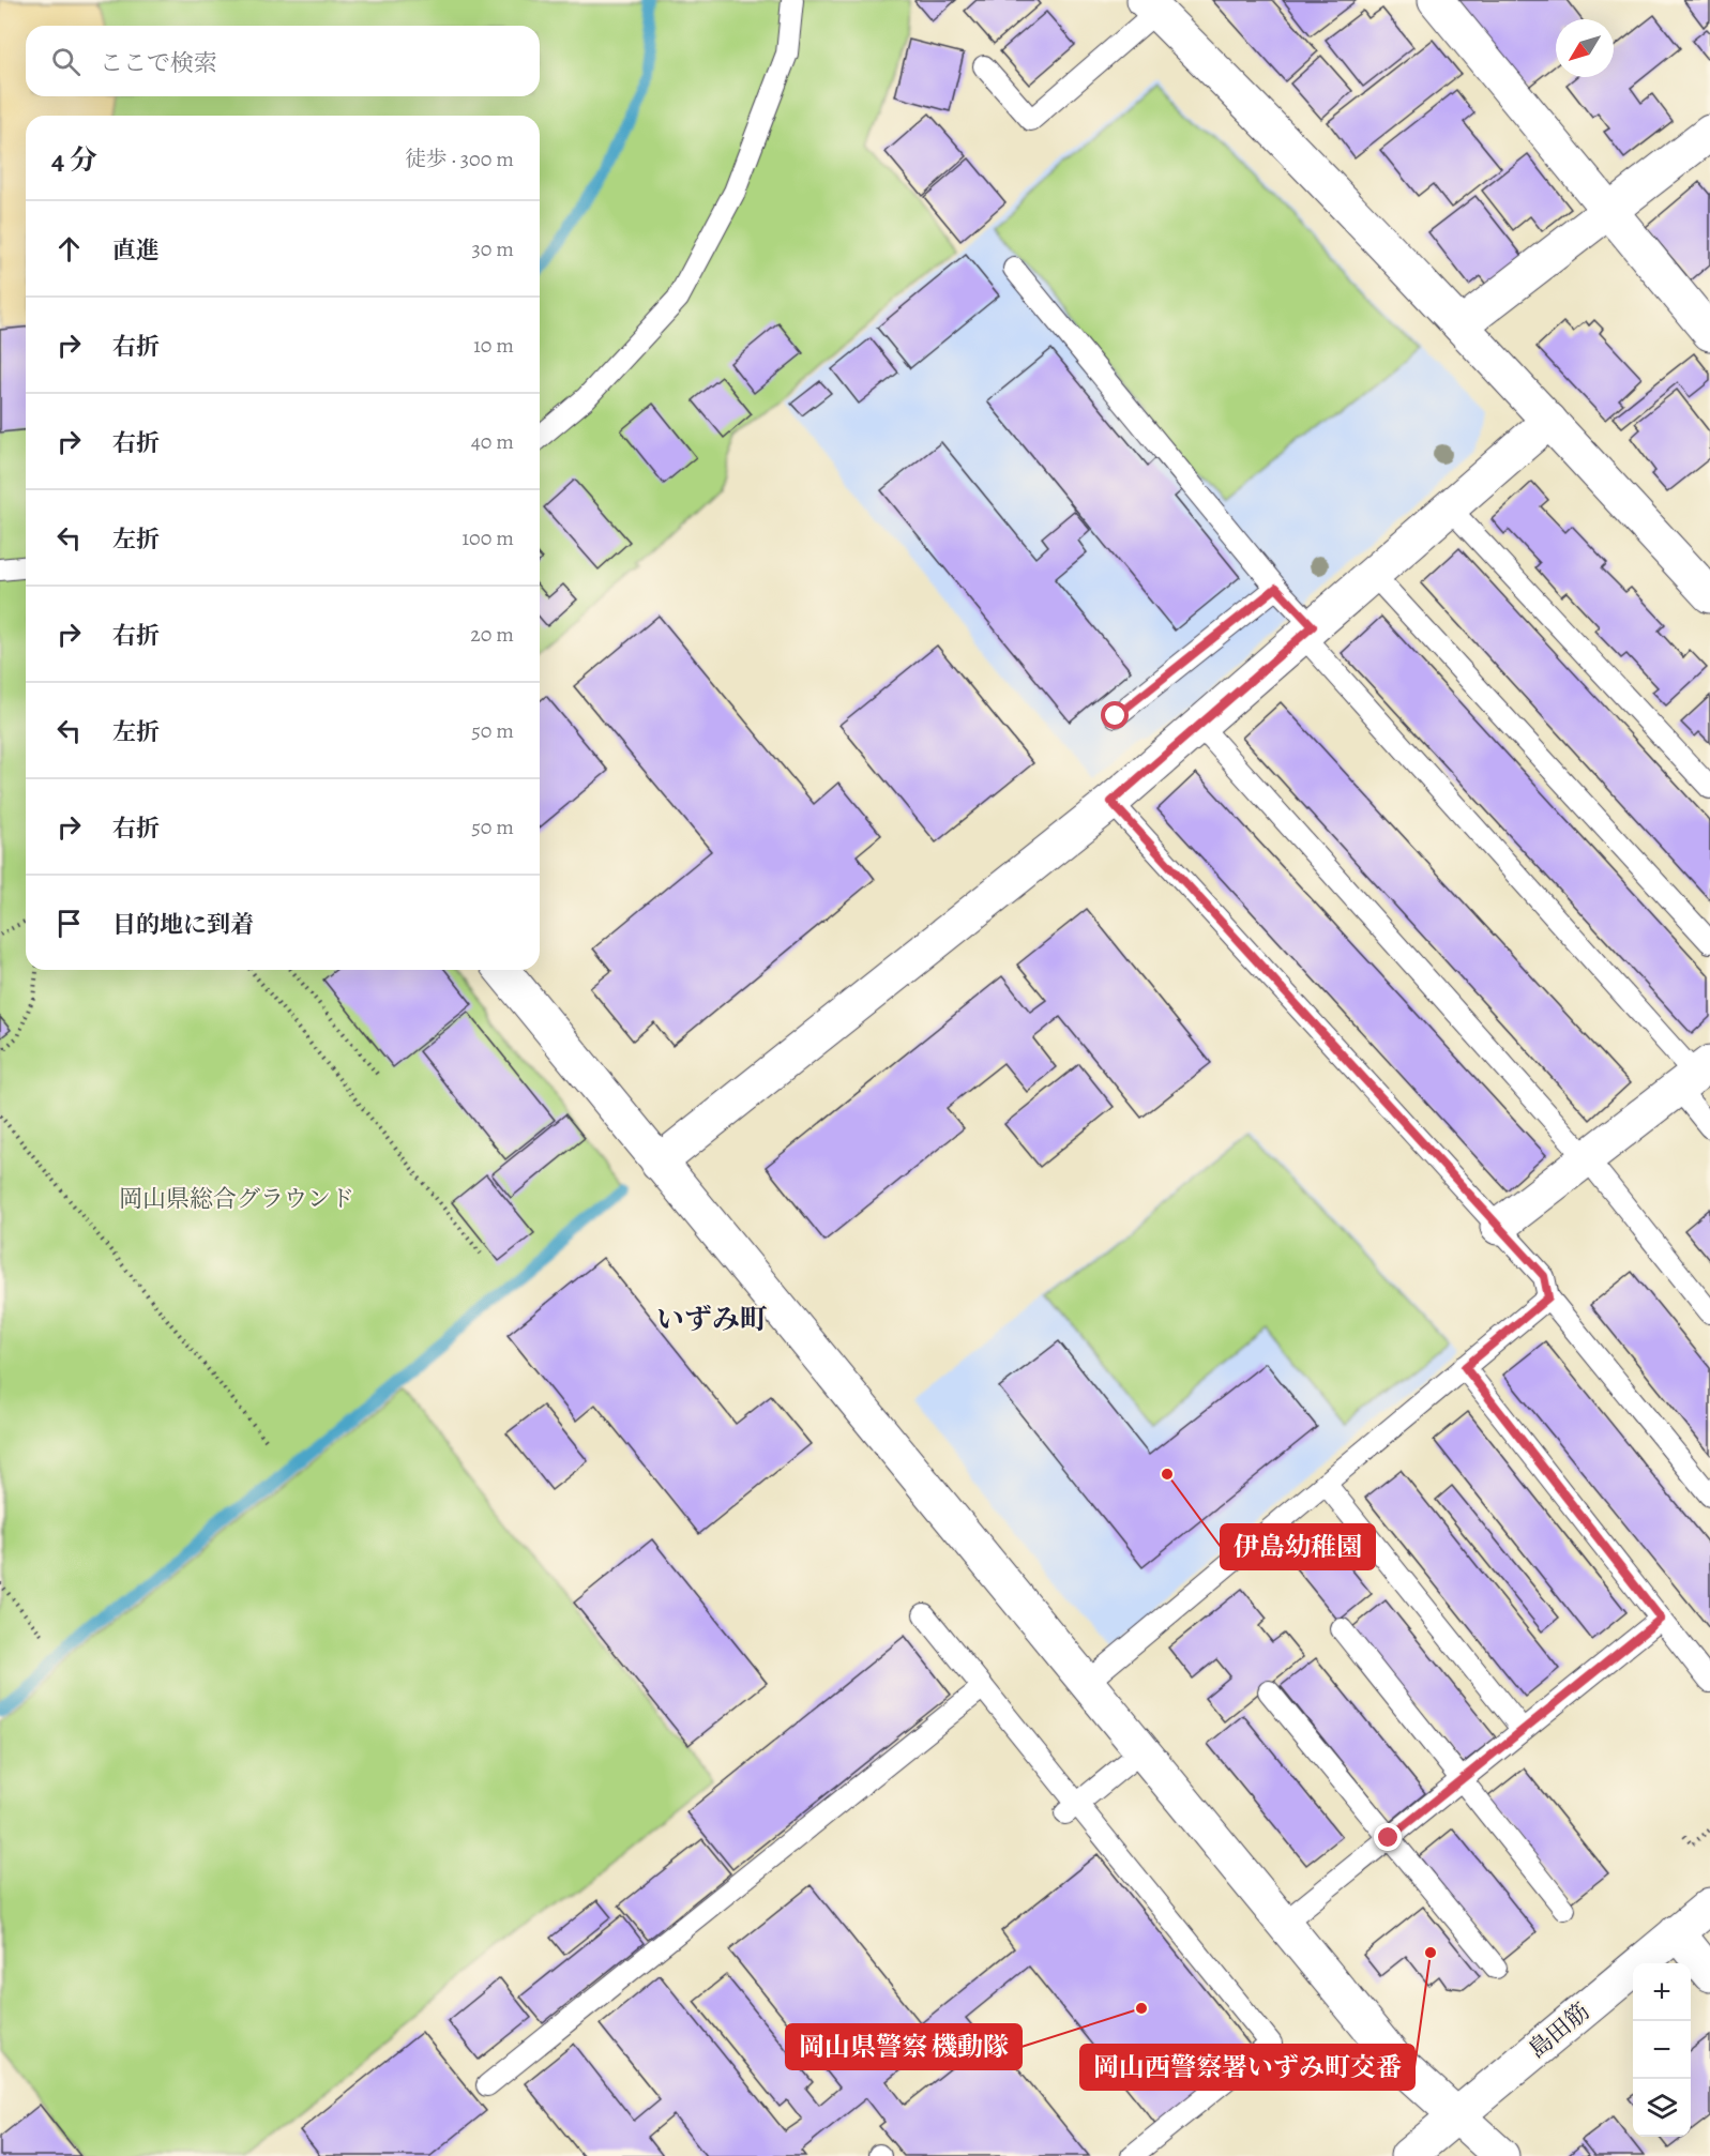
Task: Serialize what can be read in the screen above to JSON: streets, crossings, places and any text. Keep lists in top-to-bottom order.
{
  "streets": {
    "street": ["島田筋"]
  },
  "districts": ["いずみ町"],
  "parks": ["岡山県総合グラウンド"],
  "places": ["伊島幼稚園", "岡山西警察署いずみ町交番", "岡山県警察 機動隊"],
  "north": "bottom left",
  "page": {
    "search": "ここで検索",
    "heading": ["4 分", "徒歩 · 300 m"],
    "list": [
      ["直進", "30 m"],
      ["右折", "10 m"],
      ["右折", "40 m"],
      ["左折", "100 m"],
      ["右折", "20 m"],
      ["左折", "50 m"],
      ["右折", "50 m"],
      "目的地に到着"
    ],
    "map_buttons": ["+", "−"]
  }
}
